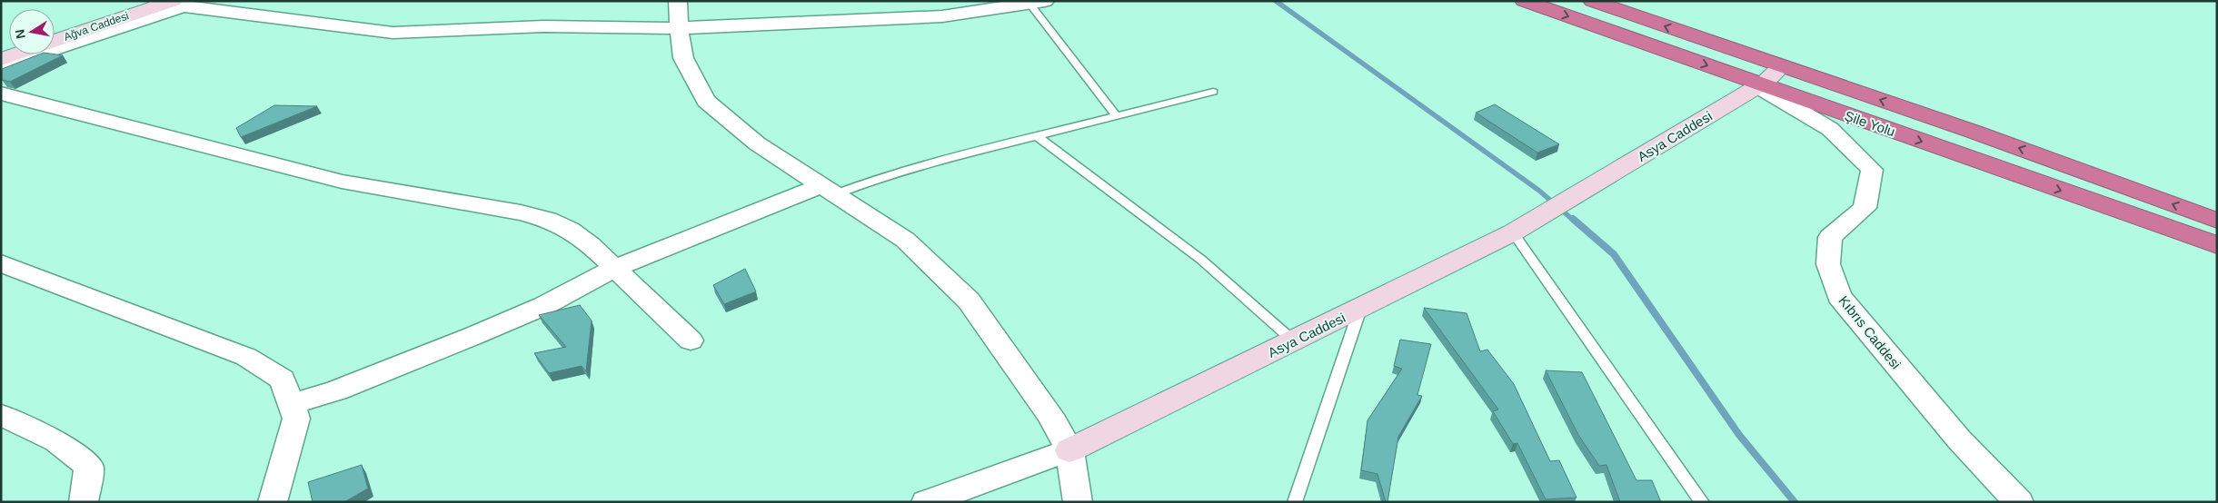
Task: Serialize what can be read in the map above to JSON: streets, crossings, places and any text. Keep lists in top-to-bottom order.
{
  "streets": {
    "highway": ["Şile Yolu"],
    "street": ["Ağva Caddesi", "Asya Caddesi", "Kıbrıs Caddesi"]
  },
  "crossings": [
    ["Şile Yolu", "Asya Caddesi"],
    ["Şile Yolu", "Kıbrıs Caddesi"],
    ["Asya Caddesi", "Kıbrıs Caddesi"]
  ],
  "north": "left"
}
